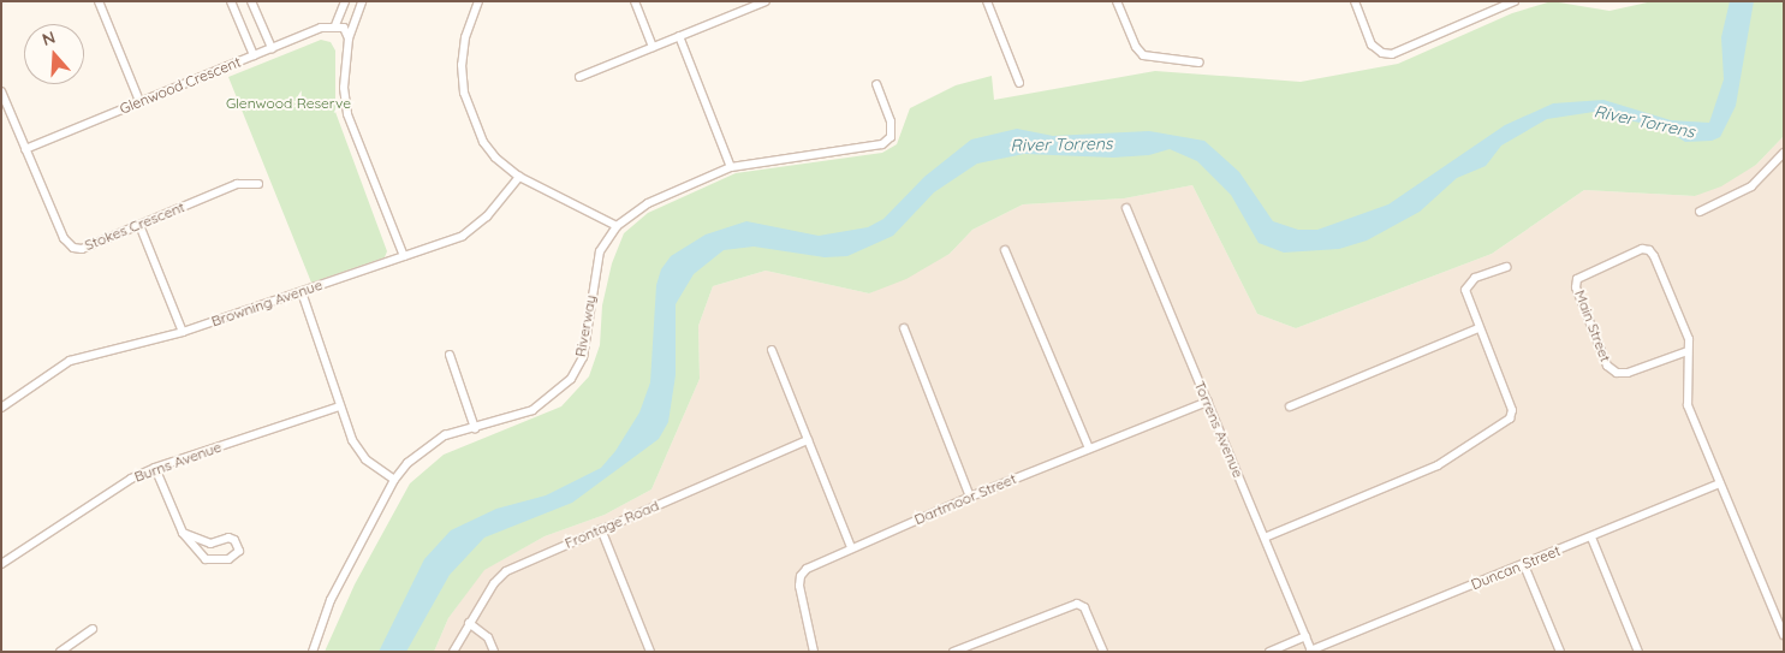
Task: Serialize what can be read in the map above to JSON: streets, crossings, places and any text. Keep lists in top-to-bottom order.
{
  "streets": {
    "street": [
      "Glenwood Crescent",
      "Stokes Crescent",
      "Browning Avenue",
      "Riverway",
      "Main Street",
      "Torrens Avenue",
      "Burns Avenue",
      "Dartmoor Street",
      "Frontage Road",
      "Duncan Street"
    ]
  },
  "crossings": [
    ["Glenwood Crescent", "Stokes Crescent"],
    ["Main Street", "Duncan Street"],
    ["Torrens Avenue", "Dartmoor Street"],
    ["Torrens Avenue", "Duncan Street"]
  ],
  "water": ["River Torrens"],
  "parks": ["Glenwood Reserve"],
  "north": "top"
}
